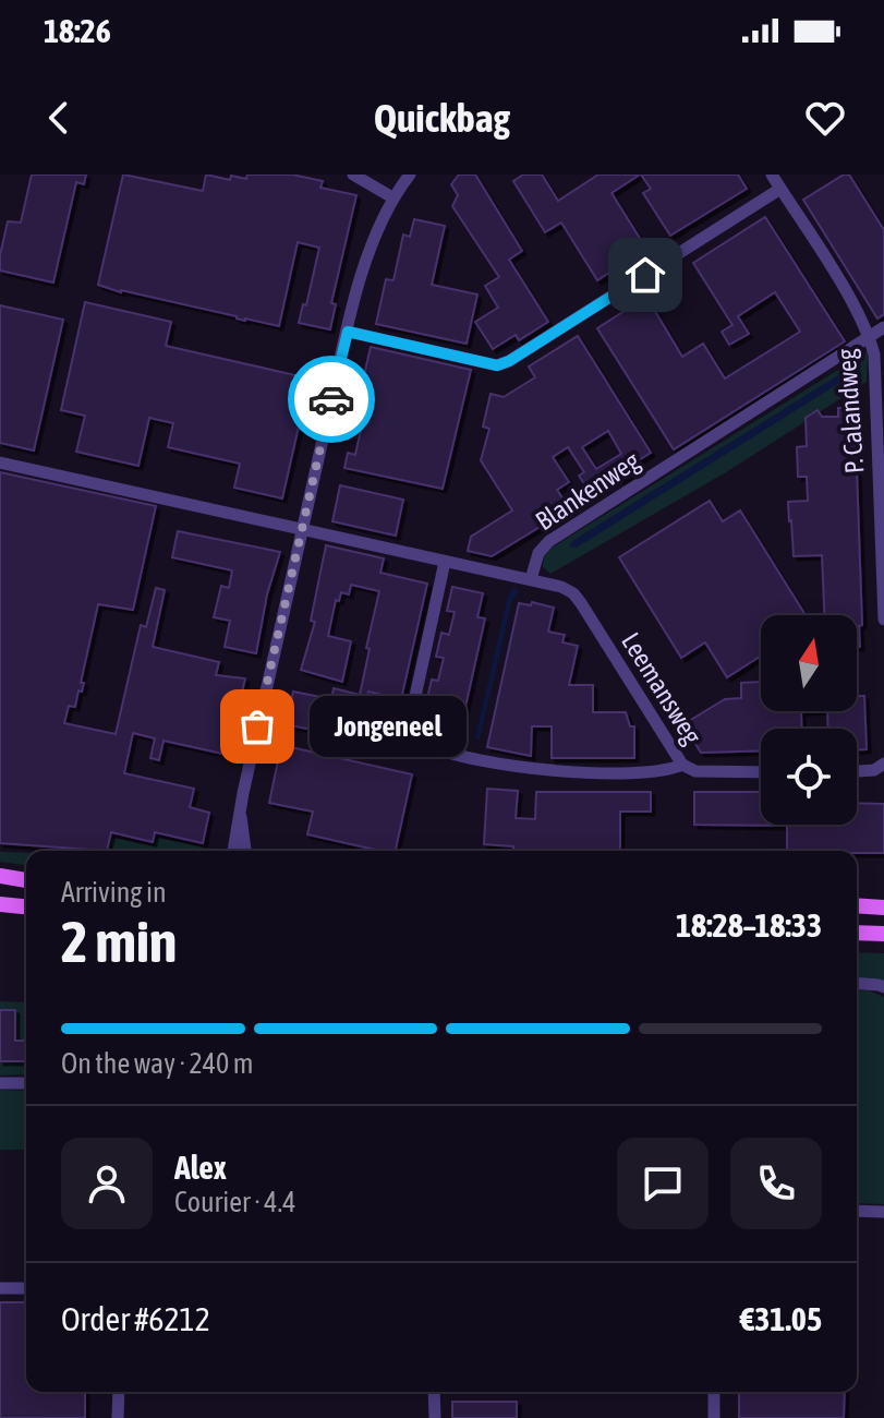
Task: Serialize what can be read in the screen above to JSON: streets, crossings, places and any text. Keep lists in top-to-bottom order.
{
  "streets": {
    "street": ["P. Calandweg", "Blankenweg", "Leemansweg"]
  },
  "crossings": [
    ["P. Calandweg", "Blankenweg"],
    ["Blankenweg", "Leemansweg"]
  ],
  "places": ["Jongeneel"],
  "north": "top",
  "page": {
    "status": "18:26",
    "header": "Quickbag",
    "bubble": "Jongeneel",
    "heading": ["2 min", "Arriving in", "18:28–18:33"],
    "panel": [
      "Alex",
      "Courier · 4.4",
      "Order #6212",
      "€31.05"
    ],
    "bar": "On the way · 240 m"
  }
}
